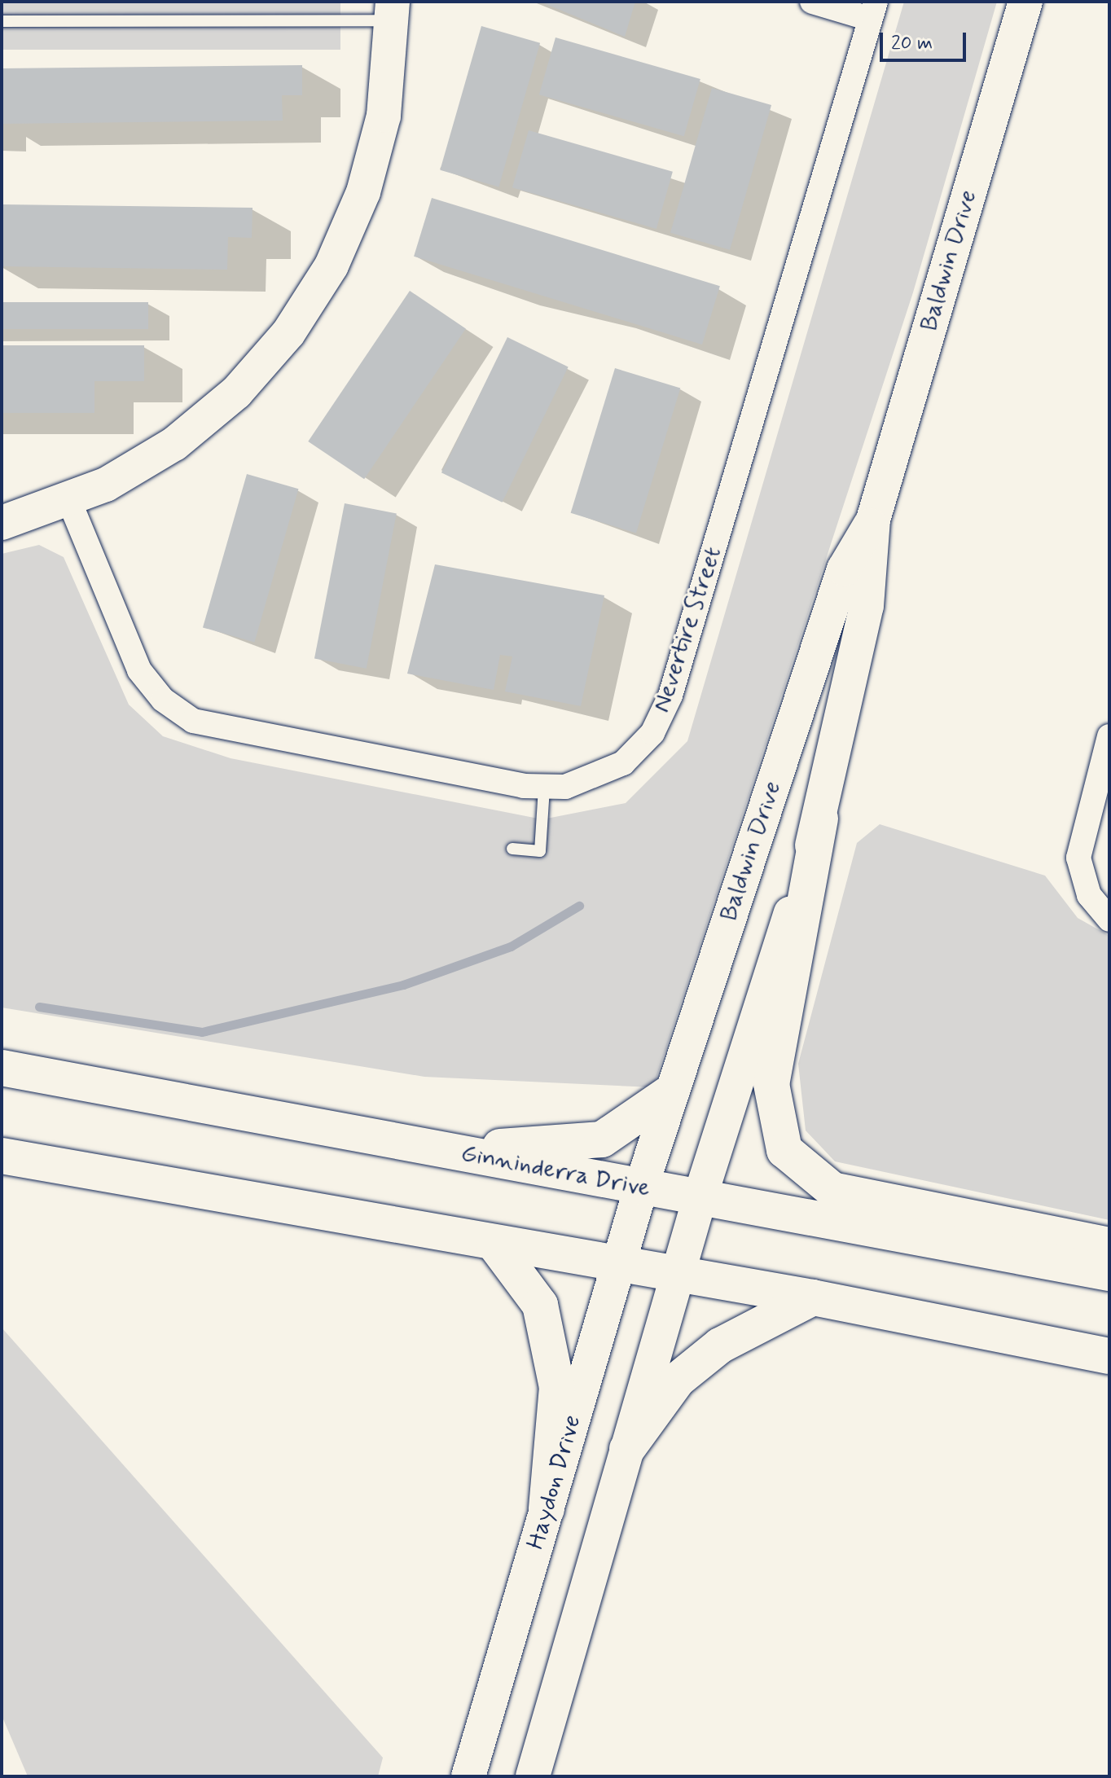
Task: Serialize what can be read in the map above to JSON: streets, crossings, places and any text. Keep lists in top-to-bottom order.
{
  "streets": {
    "main road": ["Baldwin Drive", "Ginninderra Drive", "Haydon Drive"],
    "street": ["Nevertire Street"]
  },
  "crossings": [
    ["Baldwin Drive", "Ginninderra Drive"],
    ["Baldwin Drive", "Haydon Drive"],
    ["Ginninderra Drive", "Haydon Drive"]
  ],
  "scale_bar": "20 m"
}
